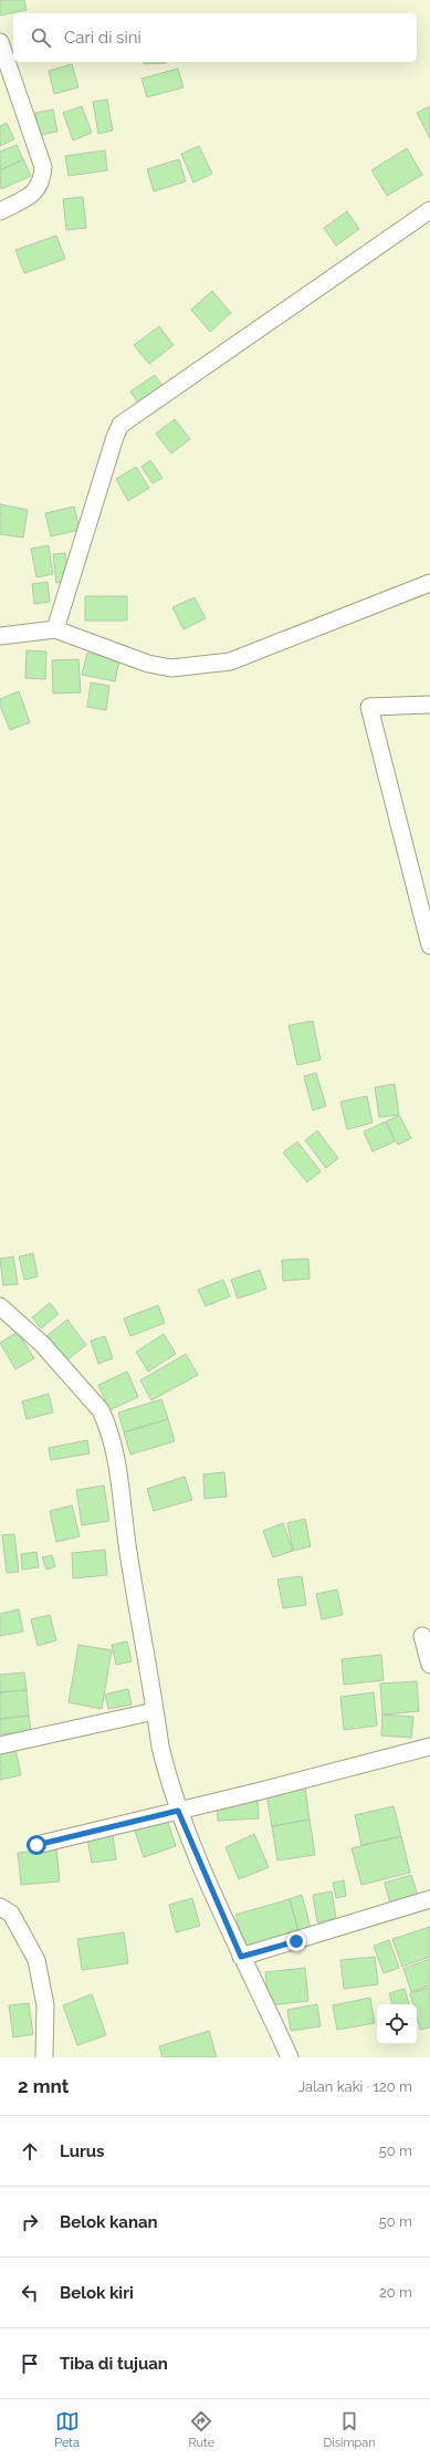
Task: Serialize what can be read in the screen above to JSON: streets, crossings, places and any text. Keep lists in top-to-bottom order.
{
  "page": {
    "search": "Cari di sini",
    "heading": ["2 mnt", "Jalan kaki · 120 m"],
    "list": [
      ["Lurus", "50 m"],
      ["Belok kanan", "50 m"],
      ["Belok kiri", "20 m"],
      "Tiba di tujuan"
    ],
    "nav": ["Peta", "Rute", "Disimpan"]
  }
}
